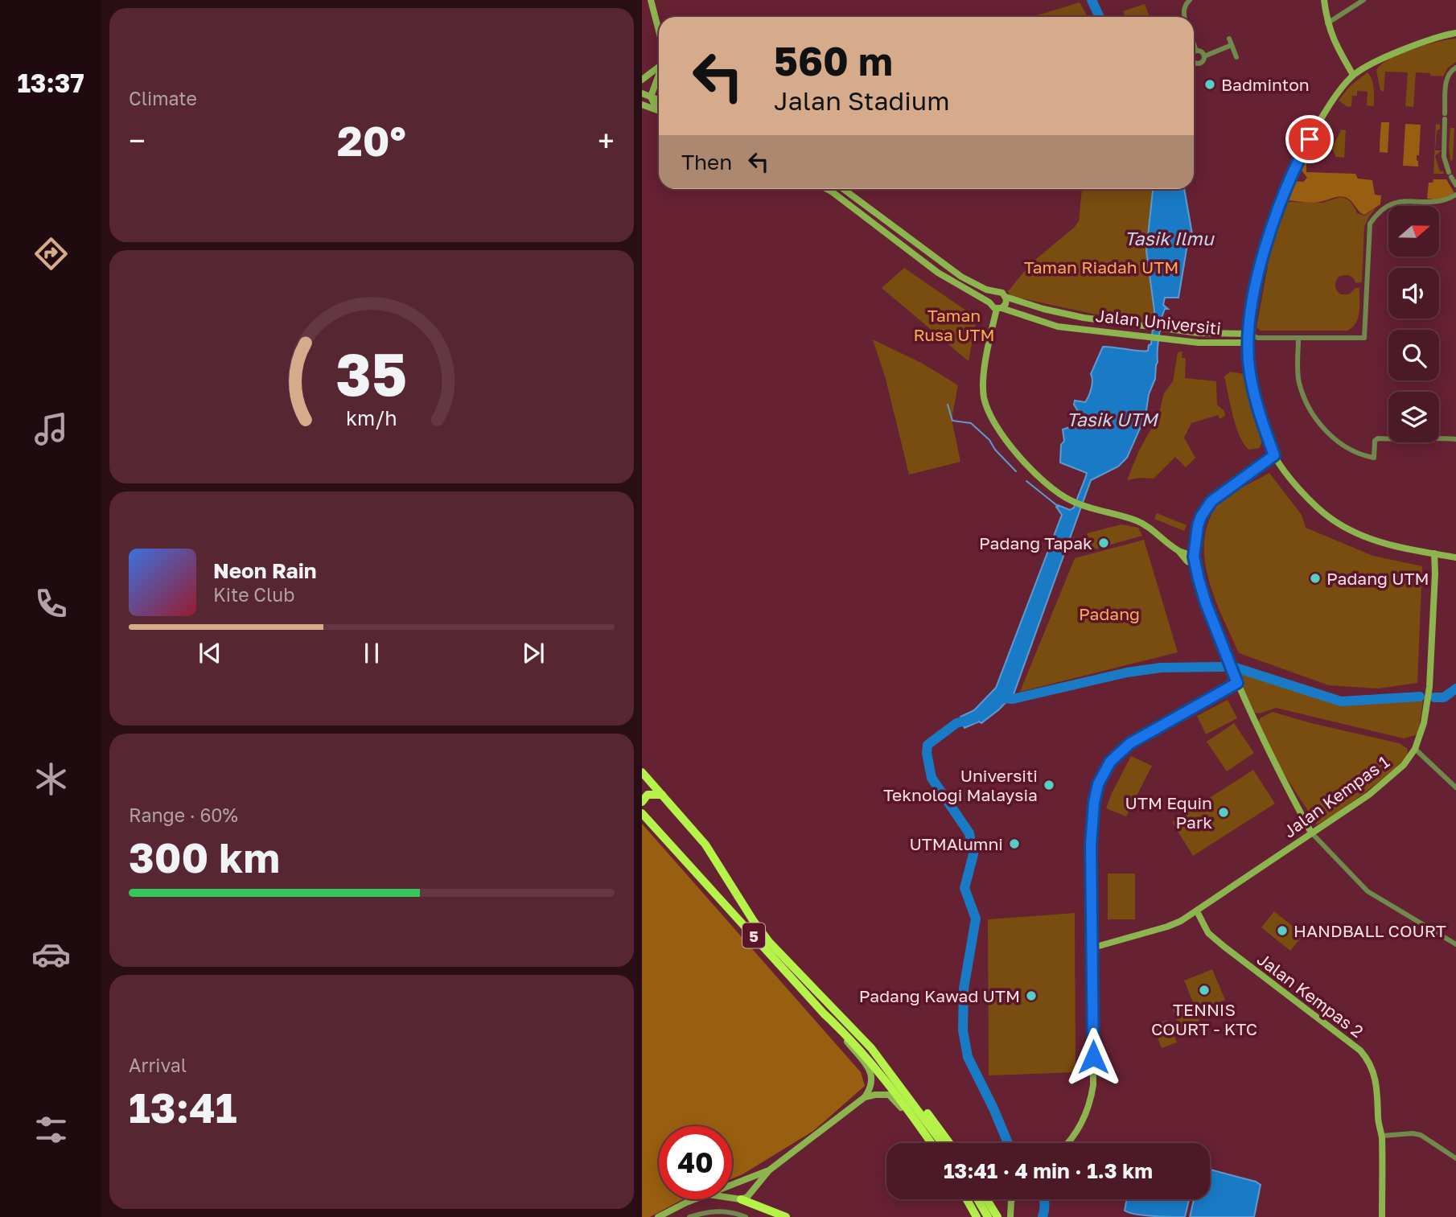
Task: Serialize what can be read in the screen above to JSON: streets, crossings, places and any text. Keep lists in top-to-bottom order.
{
  "streets": {
    "highway": ["5"],
    "street": ["Jalan Universiti", "Jalan Kempas 1", "Jalan Kempas 2"]
  },
  "crossings": [
    ["Jalan Kempas 1", "Jalan Kempas 2"]
  ],
  "water": ["Tasik Ilmu", "Tasik UTM"],
  "parks": ["Taman Riadah UTM", "Taman Rusa UTM", "Padang"],
  "places": [
    "Badminton",
    "Padang Tapak",
    "Padang UTM",
    "Universiti Teknologi Malaysia",
    "UTM Equin Park",
    "UTMAlumni",
    "HANDBALL COURT",
    "TENNIS COURT - KTC",
    "Padang Kawad UTM"
  ],
  "north": "right",
  "page": {
    "tabs": "13:37",
    "tile": [
      "Climate",
      ["Range · 60%", "300 km"],
      ["Arrival", "13:41"]
    ],
    "turn": ["560 m", "Jalan Stadium"],
    "heat": ["−", "20°", "+"],
    "then": "Then",
    "song": ["Neon Rain", "Kite Club"],
    "limit": "40",
    "trip": "13:41 · 4 min · 1.3 km",
    "gauge": ["35", "km/h"]
  }
}
